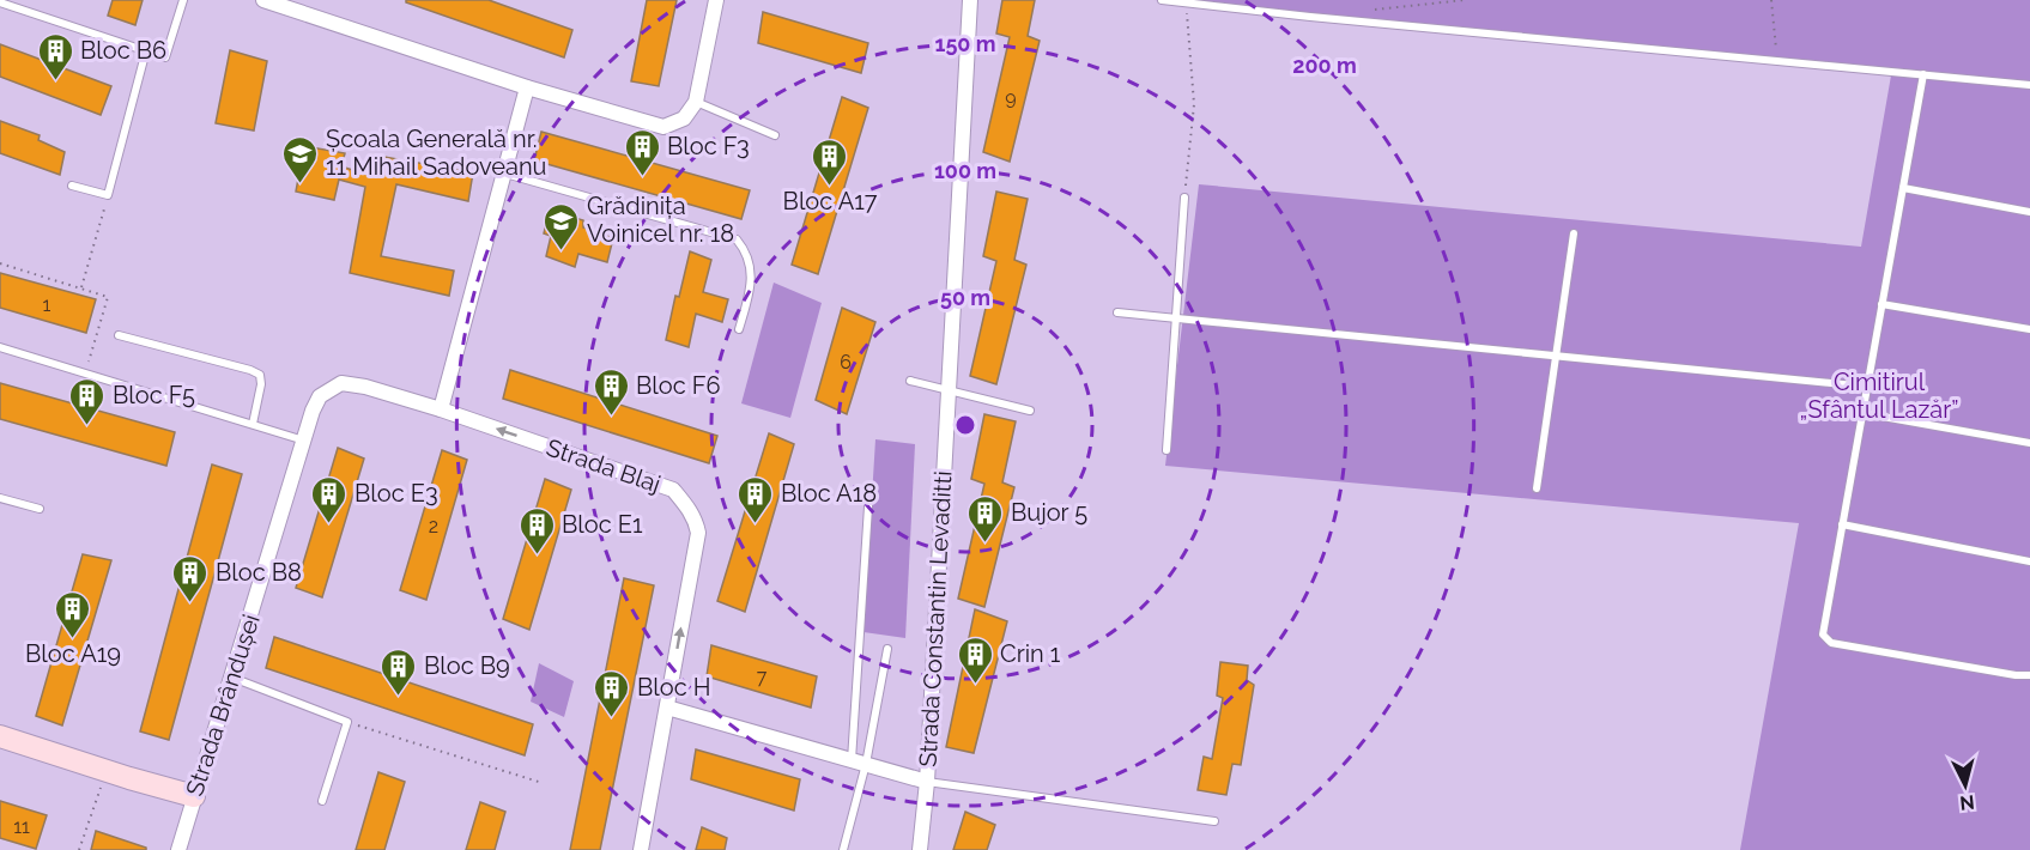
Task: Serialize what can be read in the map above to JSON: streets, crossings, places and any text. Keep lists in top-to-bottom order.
{
  "streets": {
    "street": ["Strada Blaj", "Strada Constantin Levaditti", "Strada Brândușei"]
  },
  "crossings": [
    ["Strada Blaj", "Strada Brândușei"]
  ],
  "parks": ["Cimitirul „Sfântul Lazăr”"],
  "places": {
    "building": [
      "Bloc B6",
      "Bloc F3",
      "Bloc A17",
      "Bloc F6",
      "Bloc F5",
      "Bloc E3",
      "Bloc A18",
      "Bujor 5",
      "Bloc E1",
      "Bloc B8",
      "Bloc A19",
      "Crin 1",
      "Bloc B9",
      "Bloc H"
    ],
    "school or university": ["Școala Generală nr. 11 Mihail Sadoveanu", "Grădinița Voinicel nr. 18"]
  },
  "house_numbers": [
    "9",
    "1",
    "6",
    "2",
    "7",
    "11"
  ],
  "north": "bottom",
  "rings": [
    "150 m",
    "200 m",
    "100 m",
    "50 m"
  ]
}
